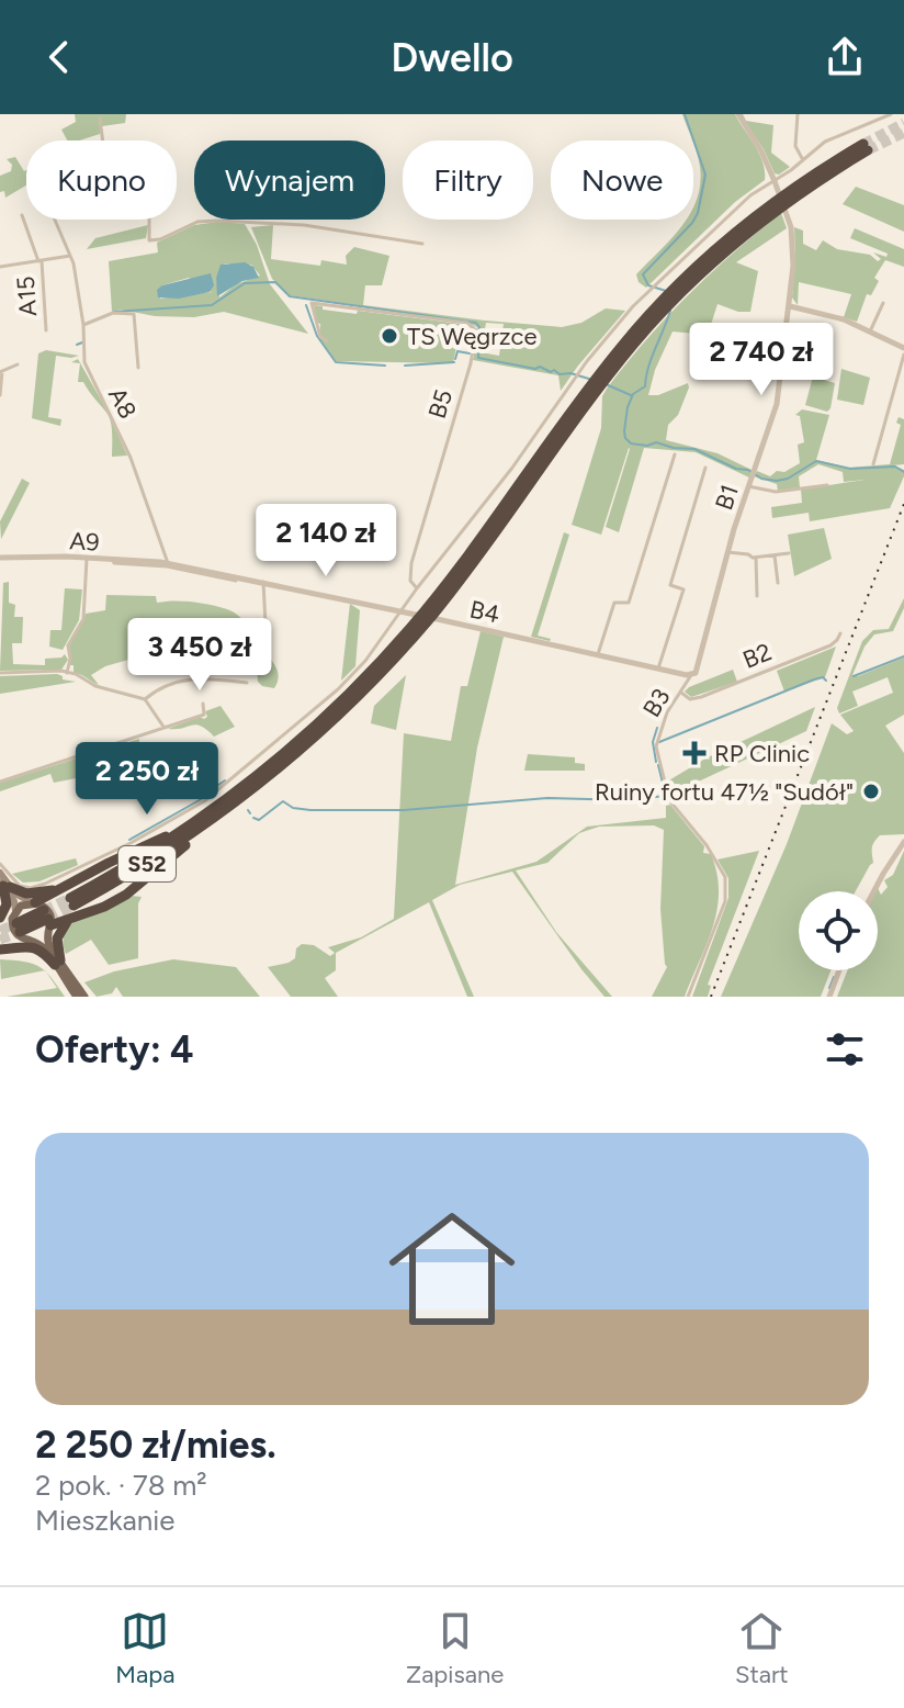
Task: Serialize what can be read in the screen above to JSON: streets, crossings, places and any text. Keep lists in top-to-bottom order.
{
  "streets": {
    "highway": ["S52"],
    "street": [
      "A15",
      "A8",
      "B5",
      "B1",
      "A9",
      "B4",
      "B2",
      "B3"
    ]
  },
  "crossings": [
    ["A8", "A9"],
    ["A8", "B4"],
    ["B1", "B4"],
    ["B1", "B3"],
    ["A9", "B4"],
    ["B4", "B3"],
    ["B2", "B3"]
  ],
  "places": {
    "other": ["TS Węgrzce", "Ruiny fortu 47½ \"Sudół\""],
    "health": ["RP Clinic"]
  },
  "page": {
    "header": "Dwello",
    "chip": [
      "Kupno",
      "Wynajem",
      "Filtry",
      "Nowe"
    ],
    "price": [
      "2 740 zł",
      "2 140 zł",
      "3 450 zł",
      "2 250 zł"
    ],
    "heading": "Oferty: 4",
    "list": [
      {
        "name": "2 250 zł/mies.",
        "note": "2 pok. · 78 m² · Mieszkanie"
      }
    ],
    "tabs": ["Mapa", "Zapisane", "Start"]
  }
}
